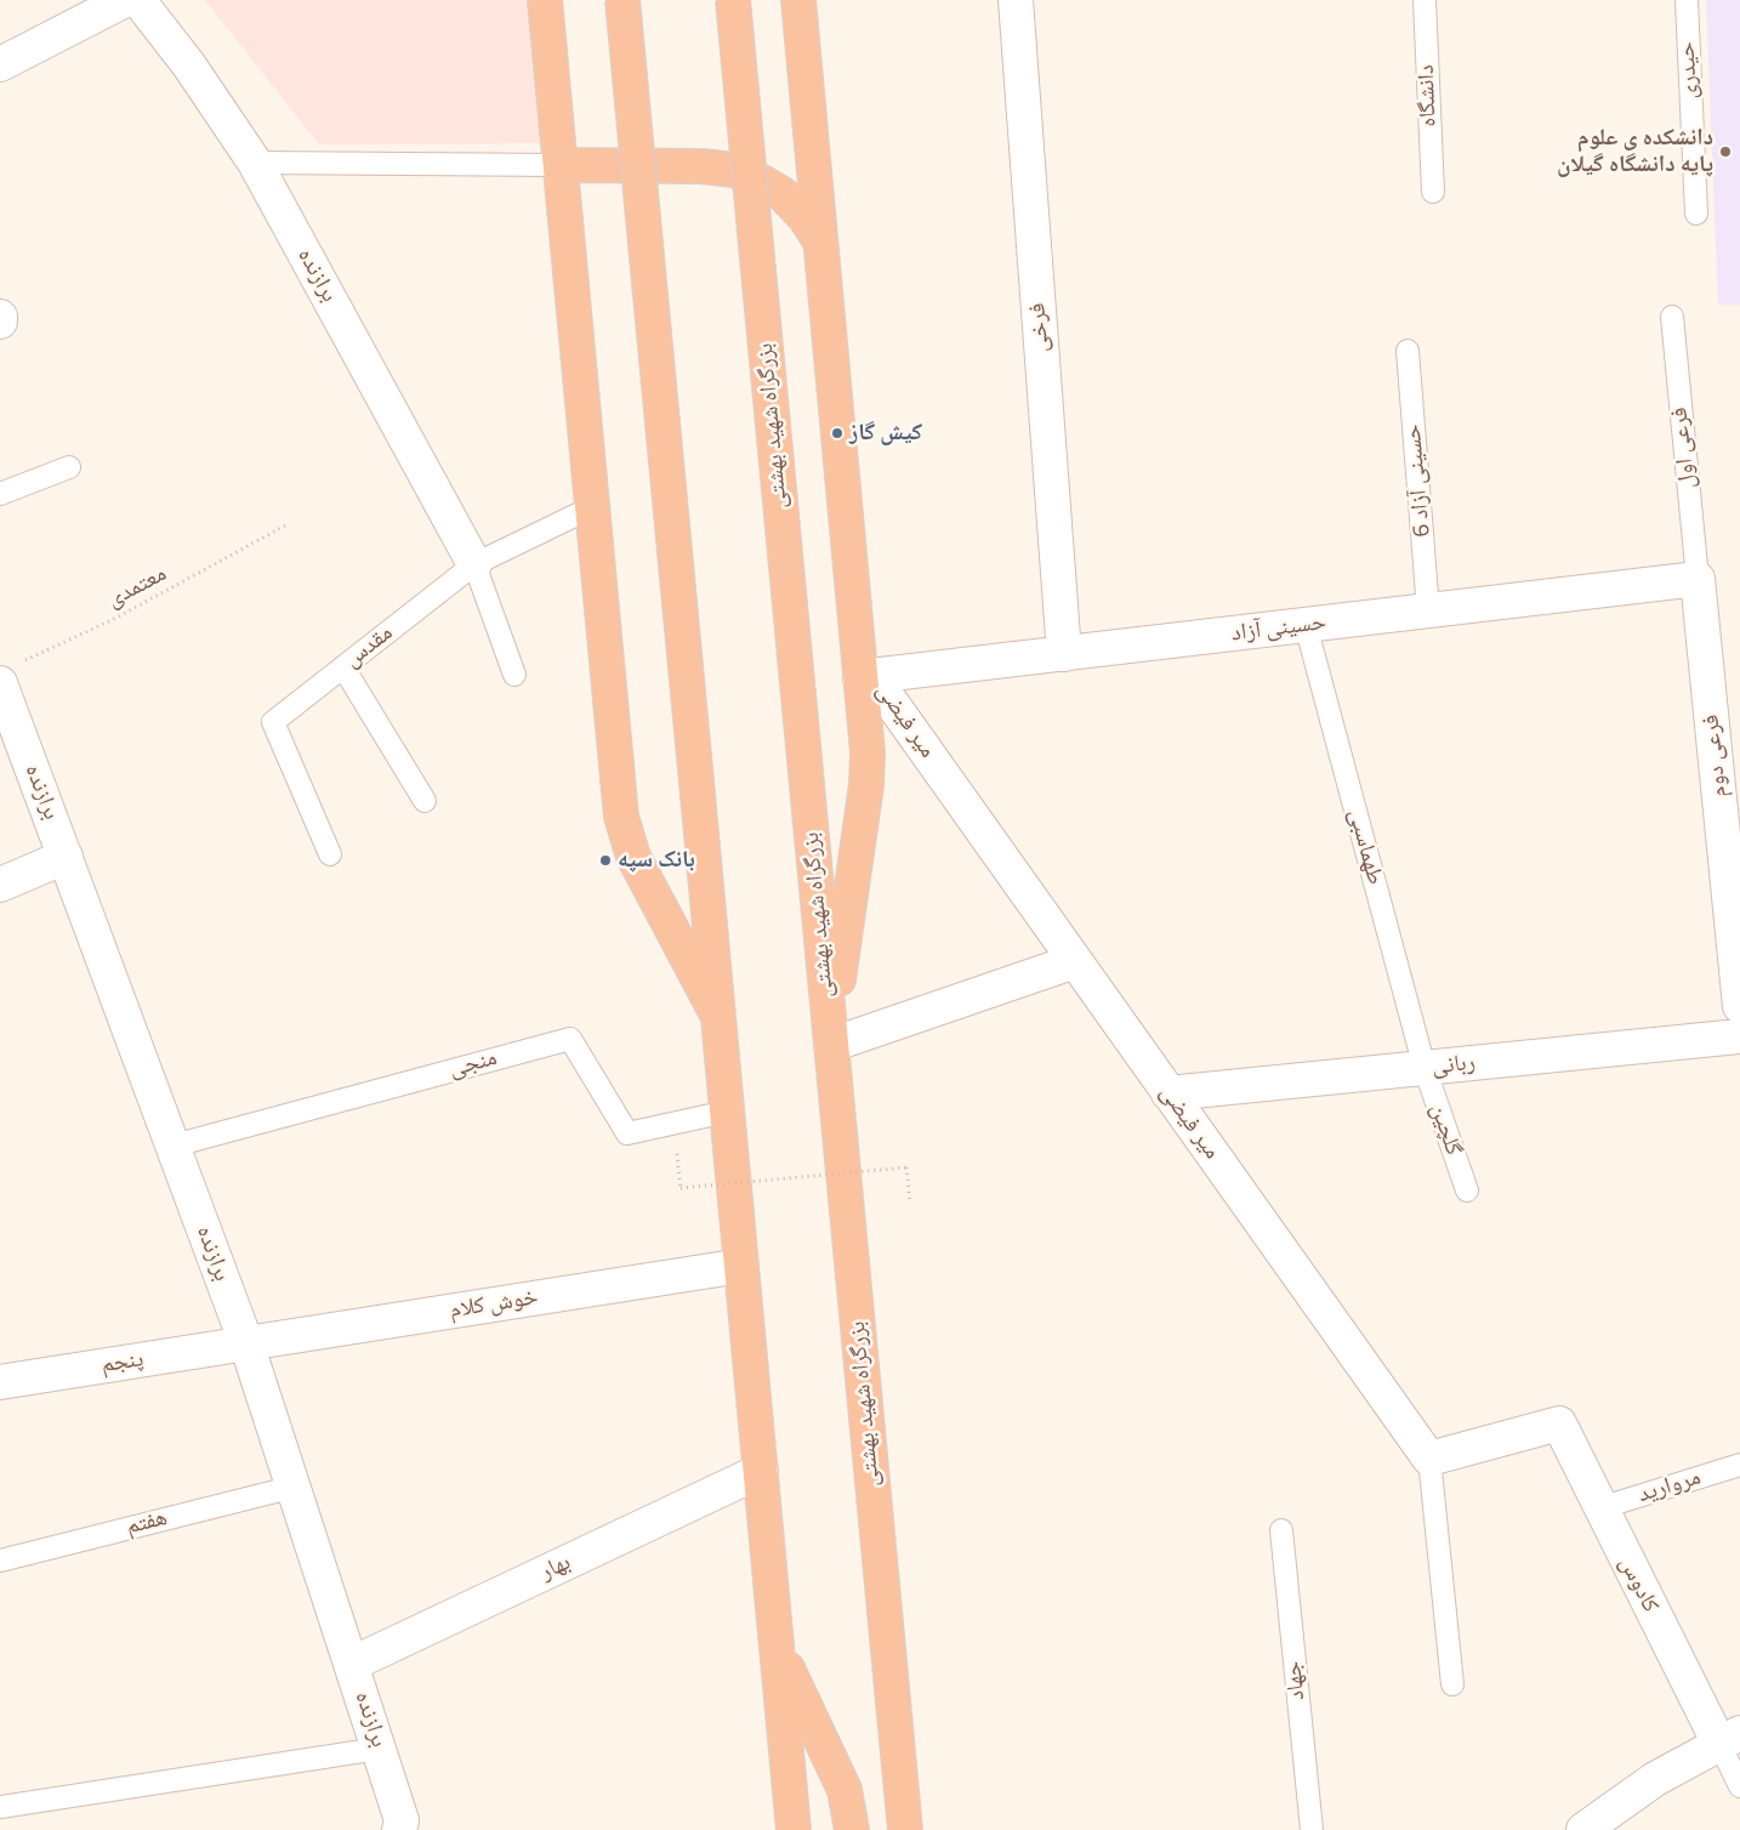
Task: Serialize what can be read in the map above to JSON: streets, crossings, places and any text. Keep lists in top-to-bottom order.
{
  "streets": {
    "highway": ["بزرگراه شهید بهشتی"],
    "street": [
      "برازنده",
      "فرخی",
      "حسینی آزاد",
      "میر فیضی",
      "فرعی دوم",
      "ربانی",
      "خوش کلام",
      "پنجم",
      "بهار",
      "کادوس"
    ],
    "lane": [
      "حیدری",
      "دانشگاه",
      "فرعی اول",
      "حسینی آزاد 6",
      "مقدس",
      "طهماسبی",
      "منجی",
      "گلچین",
      "مروارید",
      "هفتم",
      "جهاد"
    ],
    "path": ["معتمدی"]
  },
  "crossings": [
    ["برازنده", "معتمدی"],
    ["برازنده", "مقدس"],
    ["برازنده", "منجی"],
    ["برازنده", "خوش کلام"],
    ["برازنده", "پنجم"],
    ["برازنده", "هفتم"],
    ["برازنده", "بهار"],
    ["فرخی", "حسینی آزاد"],
    ["فرعی اول", "حسینی آزاد"],
    ["فرعی اول", "فرعی دوم"],
    ["حسینی آزاد 6", "حسینی آزاد"],
    ["حسینی آزاد", "میر فیضی"],
    ["حسینی آزاد", "فرعی دوم"],
    ["حسینی آزاد", "طهماسبی"],
    ["میر فیضی", "ربانی"],
    ["میر فیضی", "کادوس"],
    ["طهماسبی", "ربانی"],
    ["طهماسبی", "گلچین"],
    ["ربانی", "گلچین"],
    ["خوش کلام", "پنجم"],
    ["مروارید", "کادوس"]
  ],
  "places": ["دانشکده ی علوم پایه دانشگاه گیلان", "كيش گاز", "بانک سپه"]
}
